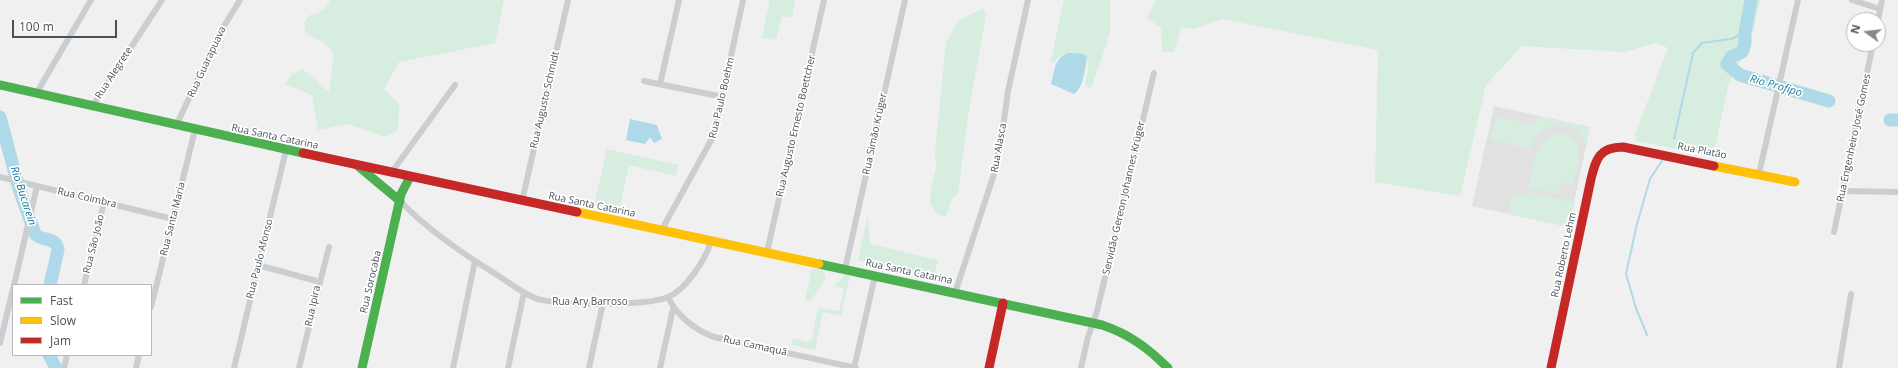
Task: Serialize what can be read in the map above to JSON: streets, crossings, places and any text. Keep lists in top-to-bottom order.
{
  "streets": {
    "main road": [
      "Rua Santa Catarina",
      "Rua Platão",
      "Rua Roberto Lehm",
      "Rua Sorocaba"
    ],
    "street": [
      "Rua Guarapuava",
      "Rua Alegrete",
      "Rua Paulo Boehm",
      "Rua Augusto Schmidt",
      "Rua Augusto Ernesto Boettcher",
      "Rua Simão Krüger",
      "Rua Engenheiro José Gomes",
      "Rua Alasca",
      "Rua Coimbra",
      "Servidão Gereon Johannes Krüger",
      "Rua Santa Maria",
      "Rua São João",
      "Rua Paulo Afonso",
      "Rua Ary Barroso",
      "Rua Ipira",
      "Rua Camaquã"
    ]
  },
  "crossings": [
    ["Rua Guarapuava", "Rua Santa Catarina"],
    ["Rua Alegrete", "Rua Santa Catarina"],
    ["Rua Paulo Boehm", "Rua Santa Catarina"],
    ["Rua Augusto Schmidt", "Rua Santa Catarina"],
    ["Rua Augusto Ernesto Boettcher", "Rua Santa Catarina"],
    ["Rua Simão Krüger", "Rua Santa Catarina"],
    ["Rua Santa Catarina", "Rua Alasca"],
    ["Rua Santa Catarina", "Servidão Gereon Johannes Krüger"],
    ["Rua Santa Catarina", "Rua Santa Maria"],
    ["Rua Santa Catarina", "Rua Paulo Afonso"],
    ["Rua Santa Catarina", "Rua Sorocaba"],
    ["Rua Platão", "Rua Roberto Lehm"],
    ["Rua Coimbra", "Rua Santa Maria"],
    ["Rua Coimbra", "Rua São João"],
    ["Rua Paulo Afonso", "Rua Ipira"],
    ["Rua Sorocaba", "Rua Ary Barroso"]
  ],
  "water": ["Rio Profipo", "Rio Bucarein"],
  "legend": ["Fast", "Slow", "Jam"],
  "scale_bar": "100 m",
  "north": "left"
}
